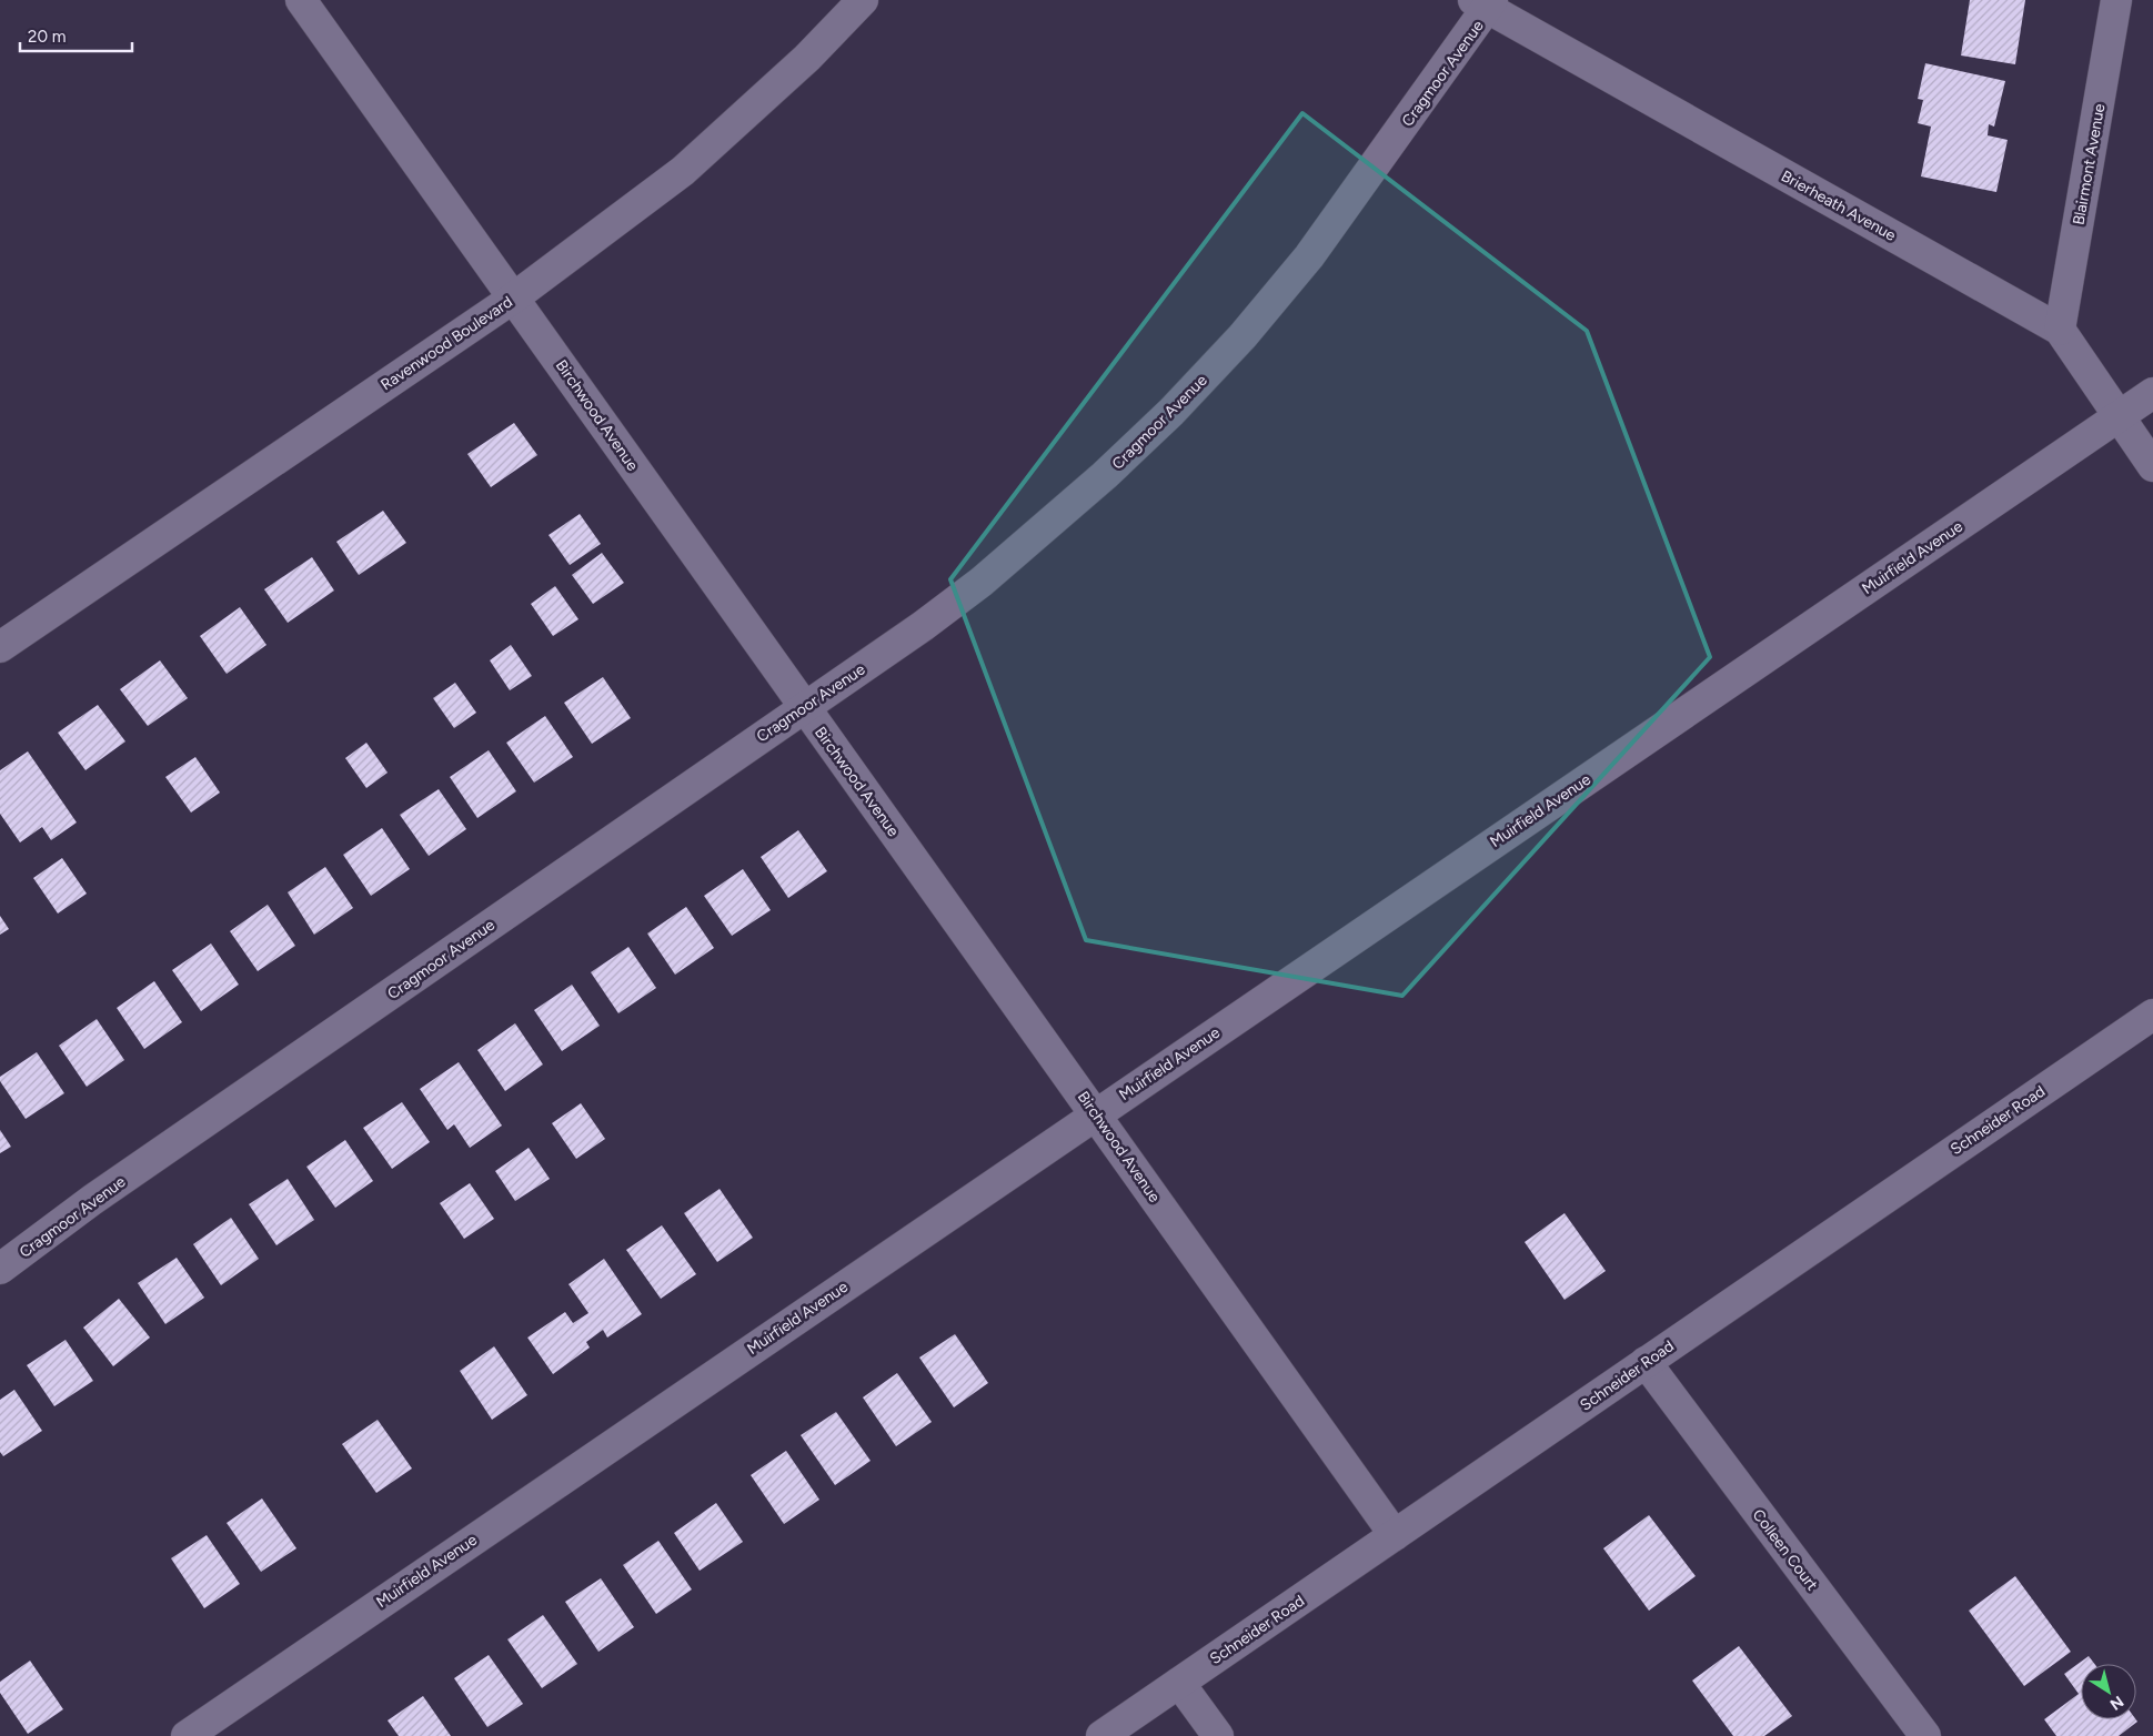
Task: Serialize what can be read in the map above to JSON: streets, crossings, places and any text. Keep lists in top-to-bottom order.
{
  "streets": {
    "street": [
      "Cragmoor Avenue",
      "Blairmont Avenue",
      "Brierheath Avenue",
      "Ravenwood Boulevard",
      "Birchwood Avenue",
      "Muirfield Avenue",
      "Schneider Road",
      "Colleen Court"
    ]
  },
  "crossings": [
    ["Cragmoor Avenue", "Brierheath Avenue"],
    ["Cragmoor Avenue", "Birchwood Avenue"],
    ["Blairmont Avenue", "Brierheath Avenue"],
    ["Brierheath Avenue", "Muirfield Avenue"],
    ["Ravenwood Boulevard", "Birchwood Avenue"],
    ["Birchwood Avenue", "Muirfield Avenue"],
    ["Birchwood Avenue", "Schneider Road"],
    ["Schneider Road", "Colleen Court"]
  ],
  "scale_bar": "20 m",
  "north": "bottom right"
}
